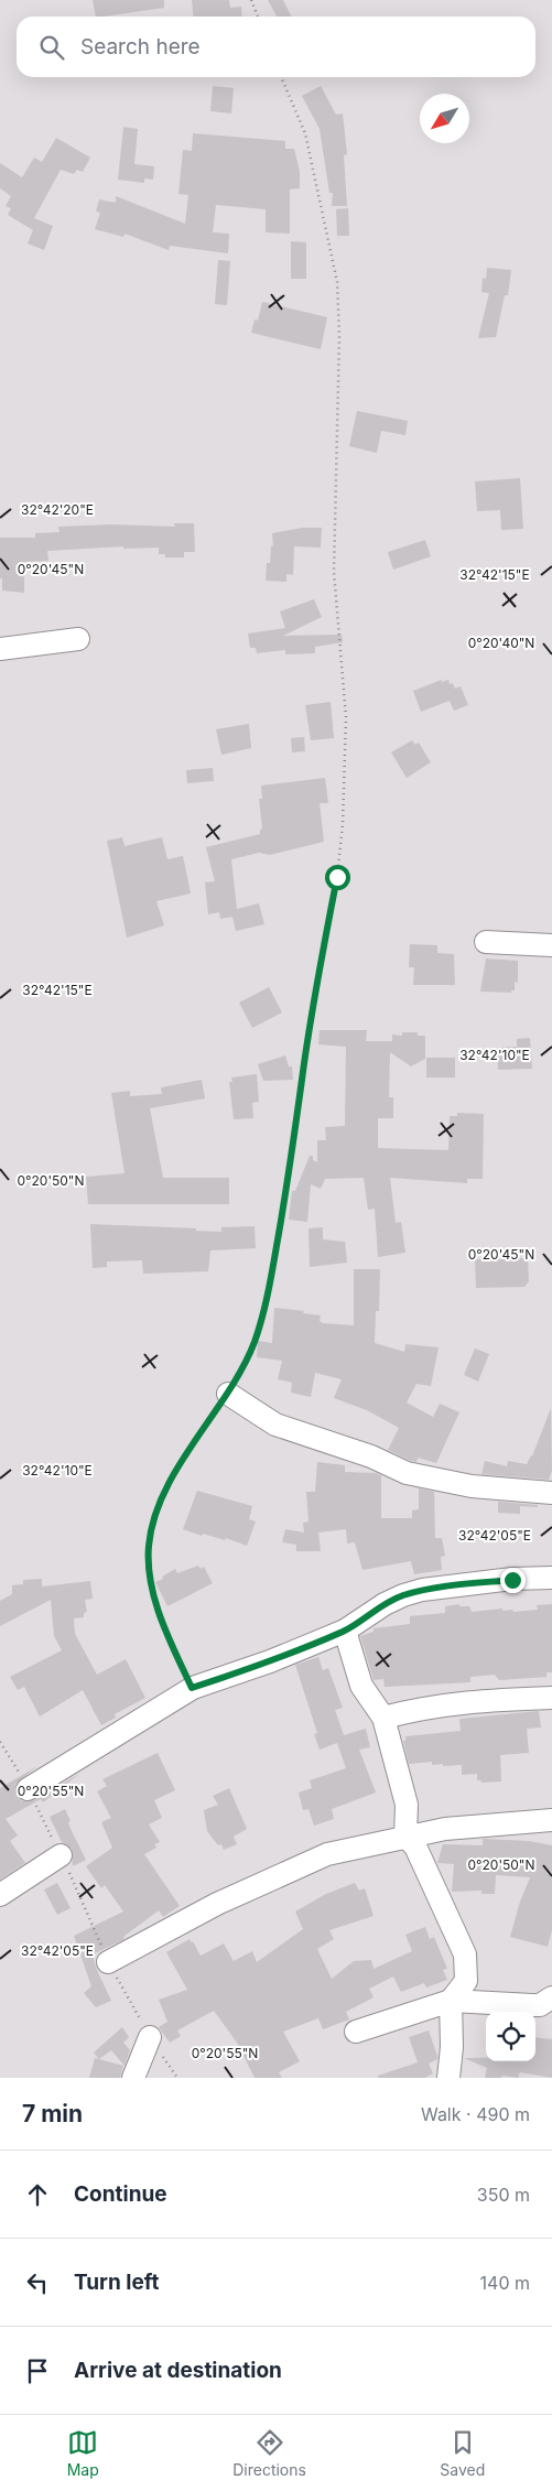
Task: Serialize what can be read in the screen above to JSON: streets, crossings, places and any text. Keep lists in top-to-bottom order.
{
  "north": "bottom left",
  "page": {
    "search": "Search here",
    "heading": ["7 min", "Walk · 490 m"],
    "list": [
      ["Continue", "350 m"],
      ["Turn left", "140 m"],
      "Arrive at destination"
    ],
    "nav": ["Map", "Directions", "Saved"]
  },
  "coordinates": [
    "32°42'20\"E",
    "0°20'45\"N",
    "32°42'15\"E",
    "0°20'40\"N",
    "32°42'10\"E",
    "0°20'50\"N",
    "32°42'05\"E",
    "0°20'55\"N"
  ]
}
